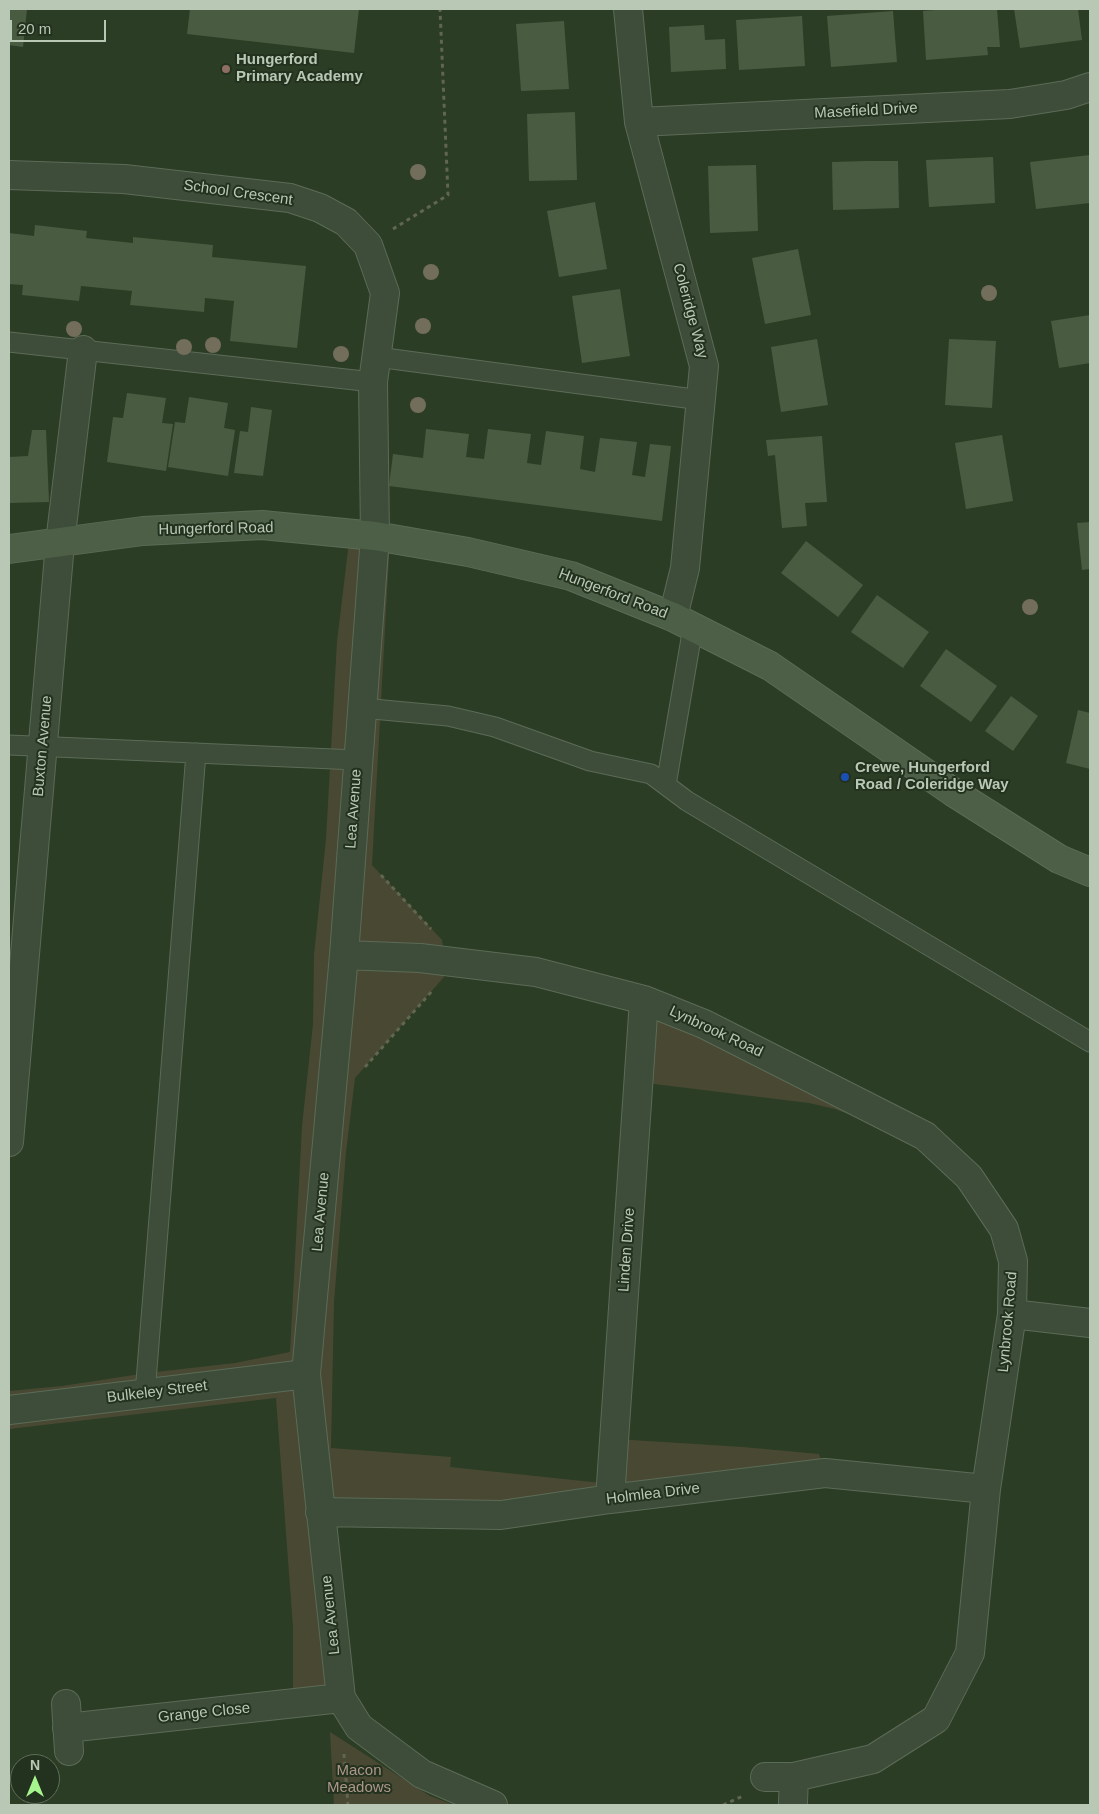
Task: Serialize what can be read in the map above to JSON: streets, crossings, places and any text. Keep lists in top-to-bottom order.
{
  "streets": {
    "street": [
      "Masefield Drive",
      "School Crescent",
      "Coleridge Way",
      "Hungerford Road",
      "Buxton Avenue",
      "Lea Avenue",
      "Lynbrook Road",
      "Linden Drive",
      "Bulkeley Street",
      "Holmlea Drive",
      "Grange Close"
    ]
  },
  "crossings": [
    ["Masefield Drive", "Coleridge Way"],
    ["School Crescent", "Hungerford Road"],
    ["School Crescent", "Lea Avenue"],
    ["Coleridge Way", "Hungerford Road"],
    ["Hungerford Road", "Buxton Avenue"],
    ["Hungerford Road", "Lea Avenue"],
    ["Lea Avenue", "Lynbrook Road"],
    ["Lea Avenue", "Bulkeley Street"],
    ["Lea Avenue", "Holmlea Drive"],
    ["Lea Avenue", "Grange Close"],
    ["Lynbrook Road", "Linden Drive"],
    ["Lynbrook Road", "Holmlea Drive"],
    ["Linden Drive", "Holmlea Drive"]
  ],
  "parks": ["Macon Meadows"],
  "places": ["Hungerford Primary Academy", "Crewe, Hungerford Road / Coleridge Way"],
  "scale_bar": "20 m",
  "north": "top"
}
